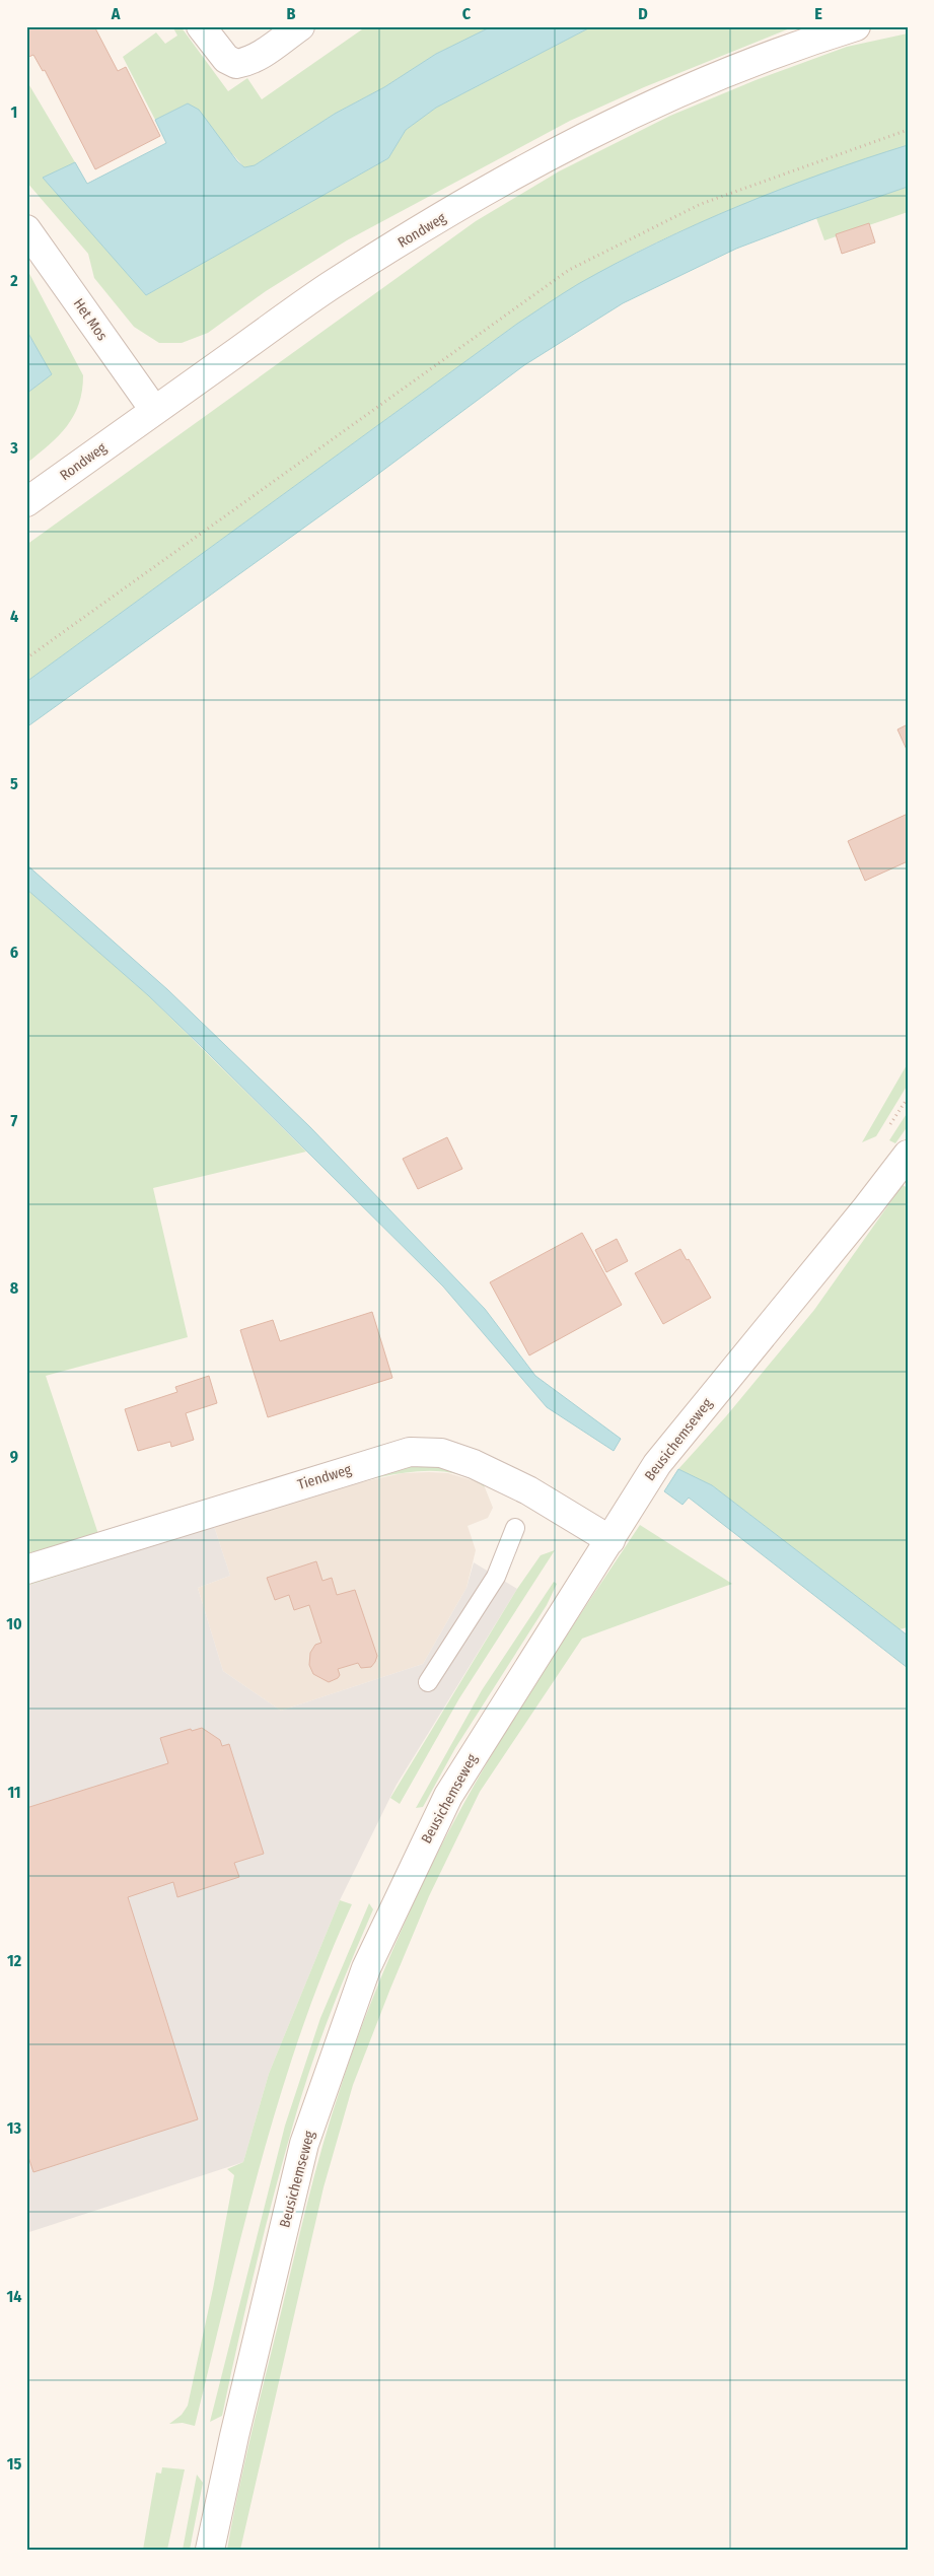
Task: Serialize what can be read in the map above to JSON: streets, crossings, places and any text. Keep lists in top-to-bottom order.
{
  "streets": {
    "street": [
      "Rondweg",
      "Het Mos",
      "Beusichemseweg",
      "Tiendweg"
    ]
  },
  "crossings": [
    ["Rondweg", "Het Mos"],
    ["Beusichemseweg", "Tiendweg"]
  ],
  "grid": {
    "columns": [
      "A",
      "B",
      "C",
      "D",
      "E"
    ],
    "rows": [
      "1",
      "2",
      "3",
      "4",
      "5",
      "6",
      "7",
      "8",
      "9",
      "10",
      "11",
      "12",
      "13",
      "14",
      "15"
    ]
  }
}
